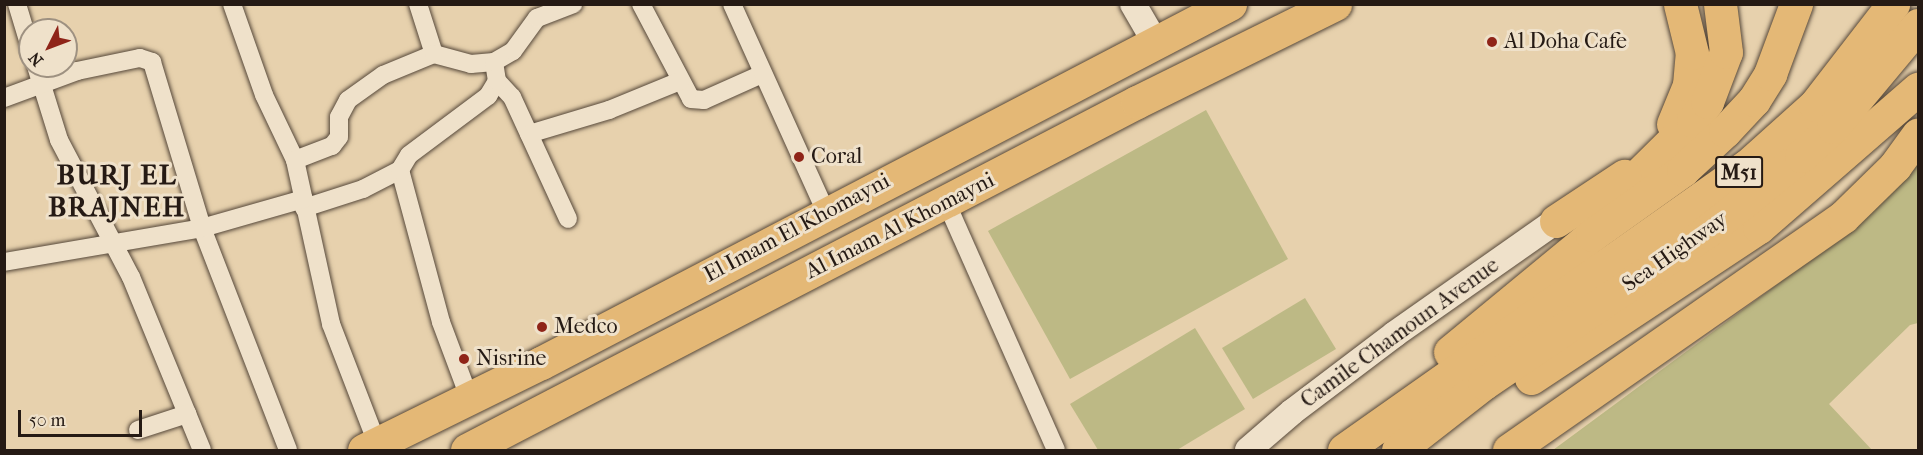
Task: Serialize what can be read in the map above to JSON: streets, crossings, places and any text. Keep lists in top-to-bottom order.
{
  "streets": {
    "highway": [
      "M51",
      "Al Imam Al Khomayni",
      "El Imam El Khomayni",
      "Sea Highway"
    ],
    "main road": ["Camile Chamoun Avenue"]
  },
  "crossings": [
    ["M51", "Sea Highway"]
  ],
  "districts": ["BURJ EL BRAJNEH"],
  "places": [
    "Al Doha Cafe",
    "Coral",
    "Medco",
    "Nisrine"
  ],
  "scale_bar": "50 m",
  "north": "bottom left"
}
